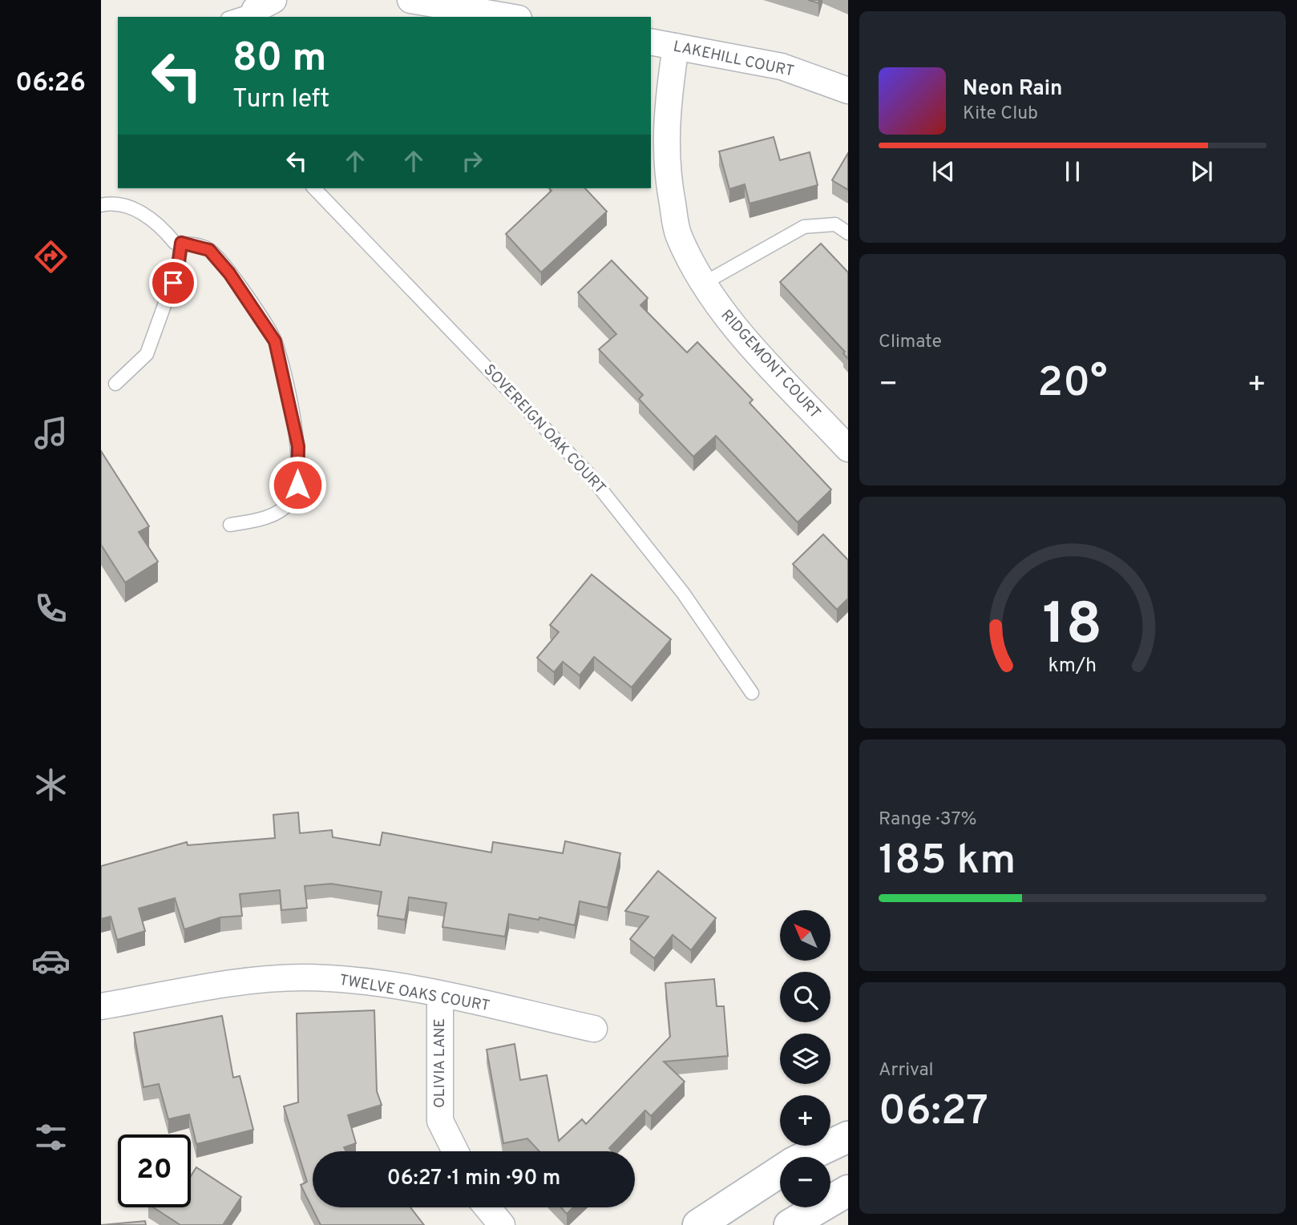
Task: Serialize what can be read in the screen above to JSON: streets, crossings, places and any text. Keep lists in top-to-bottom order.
{
  "streets": {
    "street": [
      "LAKEHILL COURT",
      "RIDGEMONT COURT",
      "TWELVE OAKS COURT",
      "OLIVIA LANE"
    ],
    "lane": ["SOVEREIGN OAK COURT"]
  },
  "crossings": [
    ["LAKEHILL COURT", "RIDGEMONT COURT"],
    ["TWELVE OAKS COURT", "OLIVIA LANE"]
  ],
  "north": "top left",
  "page": {
    "tabs": "06:26",
    "turn": ["80 m", "Turn left"],
    "song": ["Neon Rain", "Kite Club"],
    "tile": [
      "Climate",
      ["Range · 37%", "185 km"],
      ["Arrival", "06:27"]
    ],
    "heat": ["−", "20°", "+"],
    "map_buttons": ["+", "−"],
    "limit": "20",
    "trip": "06:27 · 1 min · 90 m",
    "gauge": ["18", "km/h"]
  }
}
